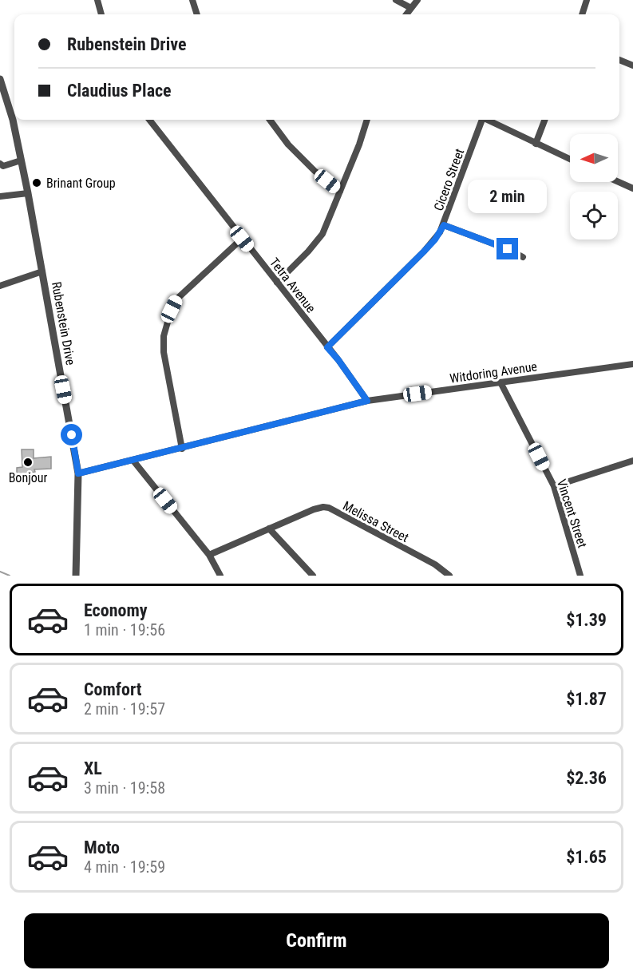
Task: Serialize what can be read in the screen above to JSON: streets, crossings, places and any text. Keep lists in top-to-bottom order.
{
  "streets": {
    "street": [
      "Cicero Street",
      "Tetra Avenue",
      "Rubenstein Drive",
      "Witdoring Avenue",
      "Vincent Street",
      "Melissa Street"
    ]
  },
  "crossings": [
    ["Cicero Street", "Tetra Avenue"],
    ["Tetra Avenue", "Witdoring Avenue"],
    ["Rubenstein Drive", "Witdoring Avenue"],
    ["Witdoring Avenue", "Vincent Street"]
  ],
  "places": ["Brinant Group", "Bonjour"],
  "north": "left",
  "page": {
    "banner": ["Rubenstein Drive", "Claudius Place"],
    "bubble": "2 min",
    "list": [
      {
        "name": "Economy",
        "note": "1 min · 19:56",
        "value": "$1.39"
      },
      {
        "name": "Comfort",
        "note": "2 min · 19:57",
        "value": "$1.87"
      },
      {
        "name": "XL",
        "note": "3 min · 19:58",
        "value": "$2.36"
      },
      {
        "name": "Moto",
        "note": "4 min · 19:59",
        "value": "$1.65"
      }
    ],
    "buttons": "Confirm"
  }
}
